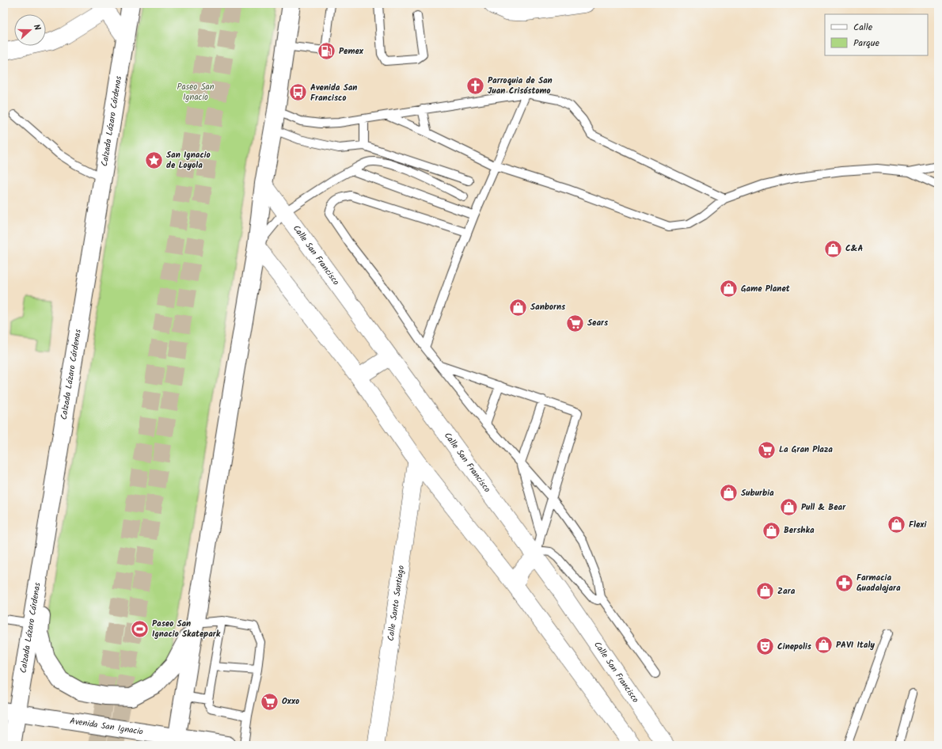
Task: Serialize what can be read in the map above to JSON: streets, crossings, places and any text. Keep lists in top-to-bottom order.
{
  "streets": {
    "street": [
      "Calzada Lázaro Cárdenas",
      "Calle San Francisco",
      "Calle Santo Santiago",
      "Avenida San Ignacio"
    ]
  },
  "crossings": [
    ["Calzada Lázaro Cárdenas", "Avenida San Ignacio"]
  ],
  "parks": ["Paseo San Ignacio"],
  "places": {
    "fuel station": ["Pemex"],
    "church": ["Parroquia de San Juan Crisóstomo"],
    "bus stop": ["Avenida San Francisco"],
    "place": ["San Ignacio de Loyola"],
    "shop": [
      "C&A",
      "Game Planet",
      "Sanborns",
      "Suburbia",
      "Pull & Bear",
      "Flexi",
      "Bershka",
      "Zara",
      "PAVI Italy"
    ],
    "supermarket": ["Sears", "La Gran Plaza", "Oxxo"],
    "pharmacy": ["Farmacia Guadalajara"],
    "sports": ["Paseo San Ignacio Skatepark"],
    "theatre": ["Cinepolis"]
  },
  "legend": ["Calle", "Parque"],
  "north": "right"
}
